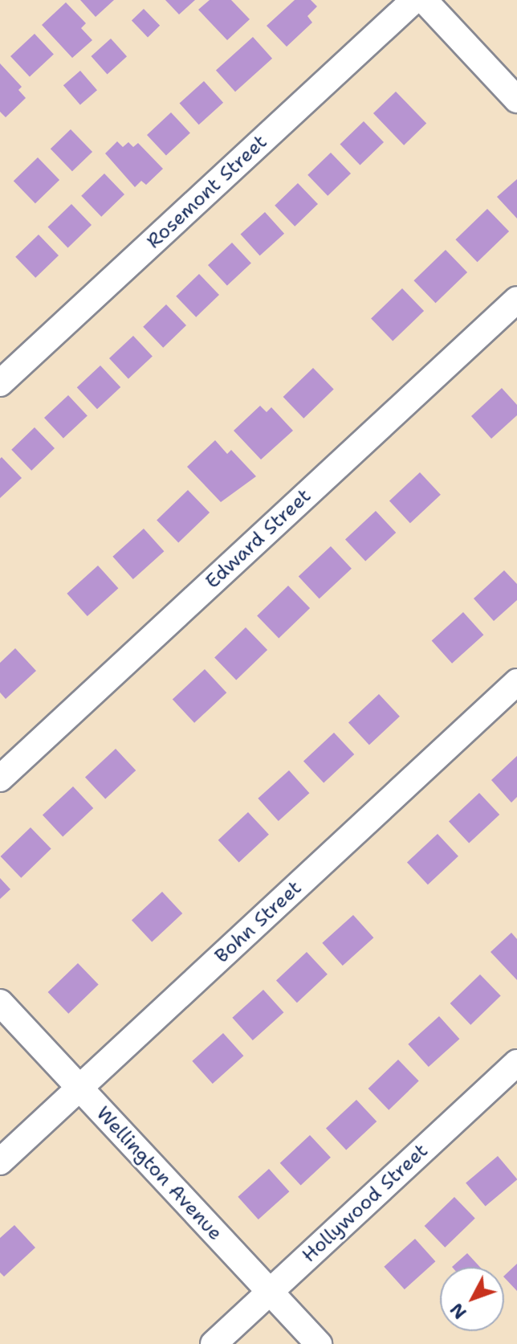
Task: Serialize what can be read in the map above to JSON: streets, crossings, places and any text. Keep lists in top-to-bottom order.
{
  "streets": {
    "street": [
      "Rosemont Street",
      "Edward Street",
      "Bohn Street",
      "Wellington Avenue",
      "Hollywood Street"
    ]
  },
  "crossings": [
    ["Bohn Street", "Wellington Avenue"],
    ["Wellington Avenue", "Hollywood Street"]
  ],
  "north": "bottom left"
}
